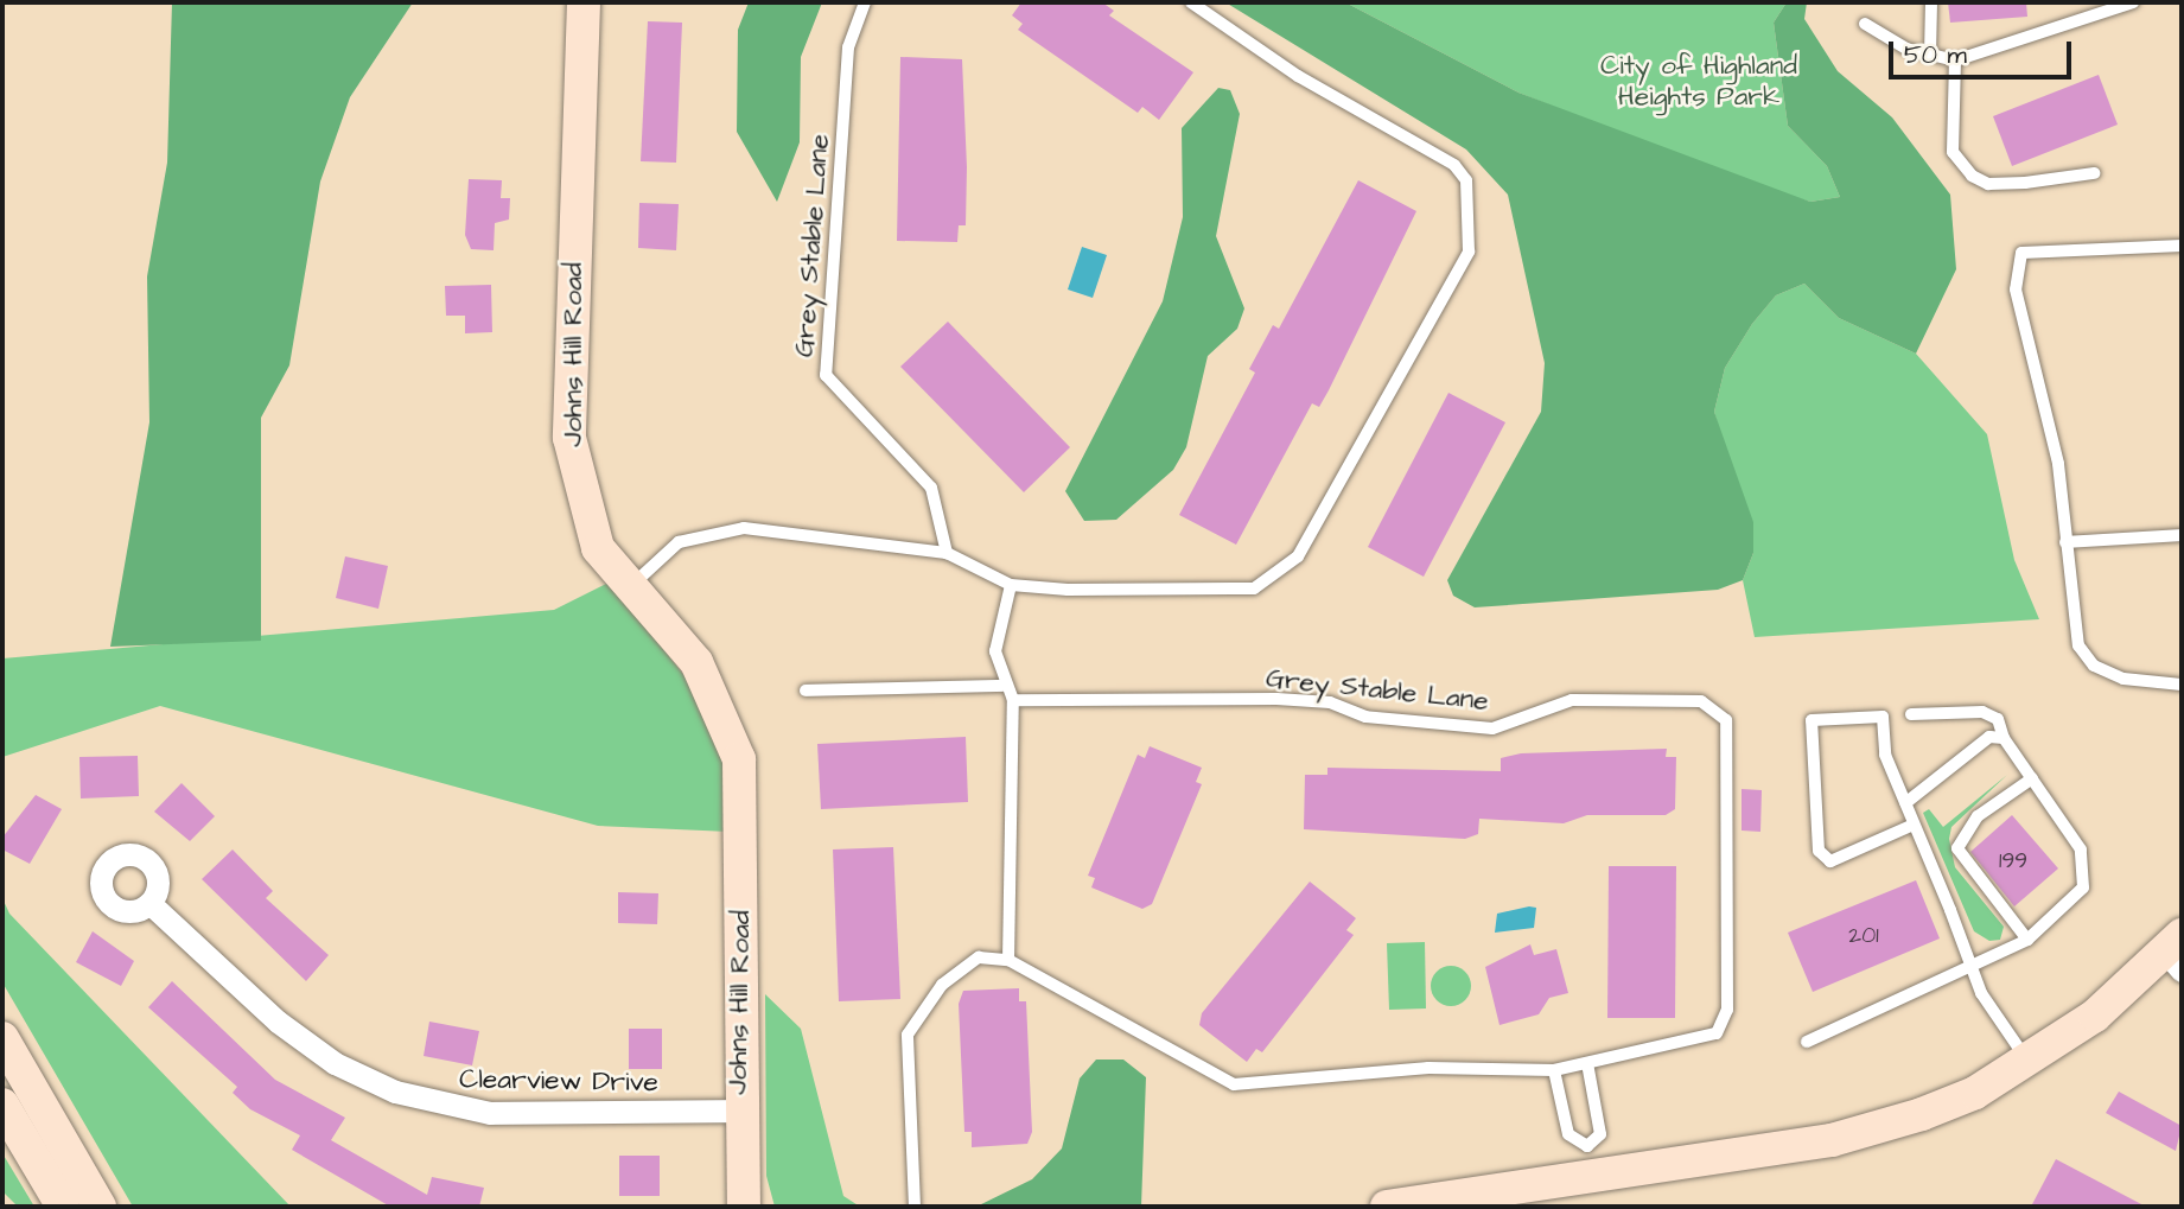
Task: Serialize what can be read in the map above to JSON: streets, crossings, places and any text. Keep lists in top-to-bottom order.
{
  "streets": {
    "street": ["Johns Hill Road", "Clearview Drive"],
    "lane": ["Grey Stable Lane"]
  },
  "crossings": [
    ["Johns Hill Road", "Clearview Drive"]
  ],
  "parks": ["City of Highland Heights Park"],
  "house_numbers": ["199", "201"],
  "scale_bar": "50 m"
}
